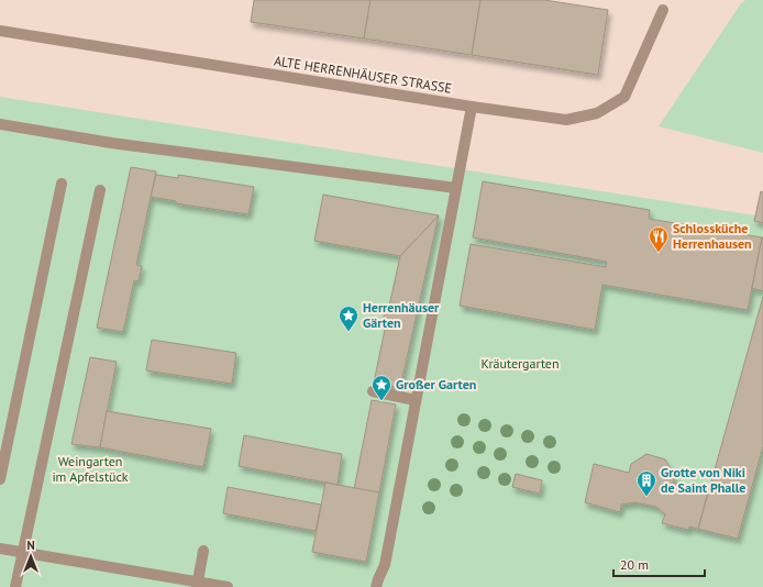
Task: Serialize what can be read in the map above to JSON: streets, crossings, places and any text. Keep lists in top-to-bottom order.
{
  "streets": {
    "street": ["ALTE HERRENHÄUSER STRASSE"]
  },
  "parks": ["Kräutergarten", "Weingarten im Apfelstück"],
  "places": {
    "restaurant": ["Schlossküche Herrenhausen"],
    "place": ["Herrenhäuser Gärten", "Großer Garten"],
    "building": ["Grotte von Niki de Saint Phalle"]
  },
  "scale_bar": "20 m",
  "north": "top"
}
